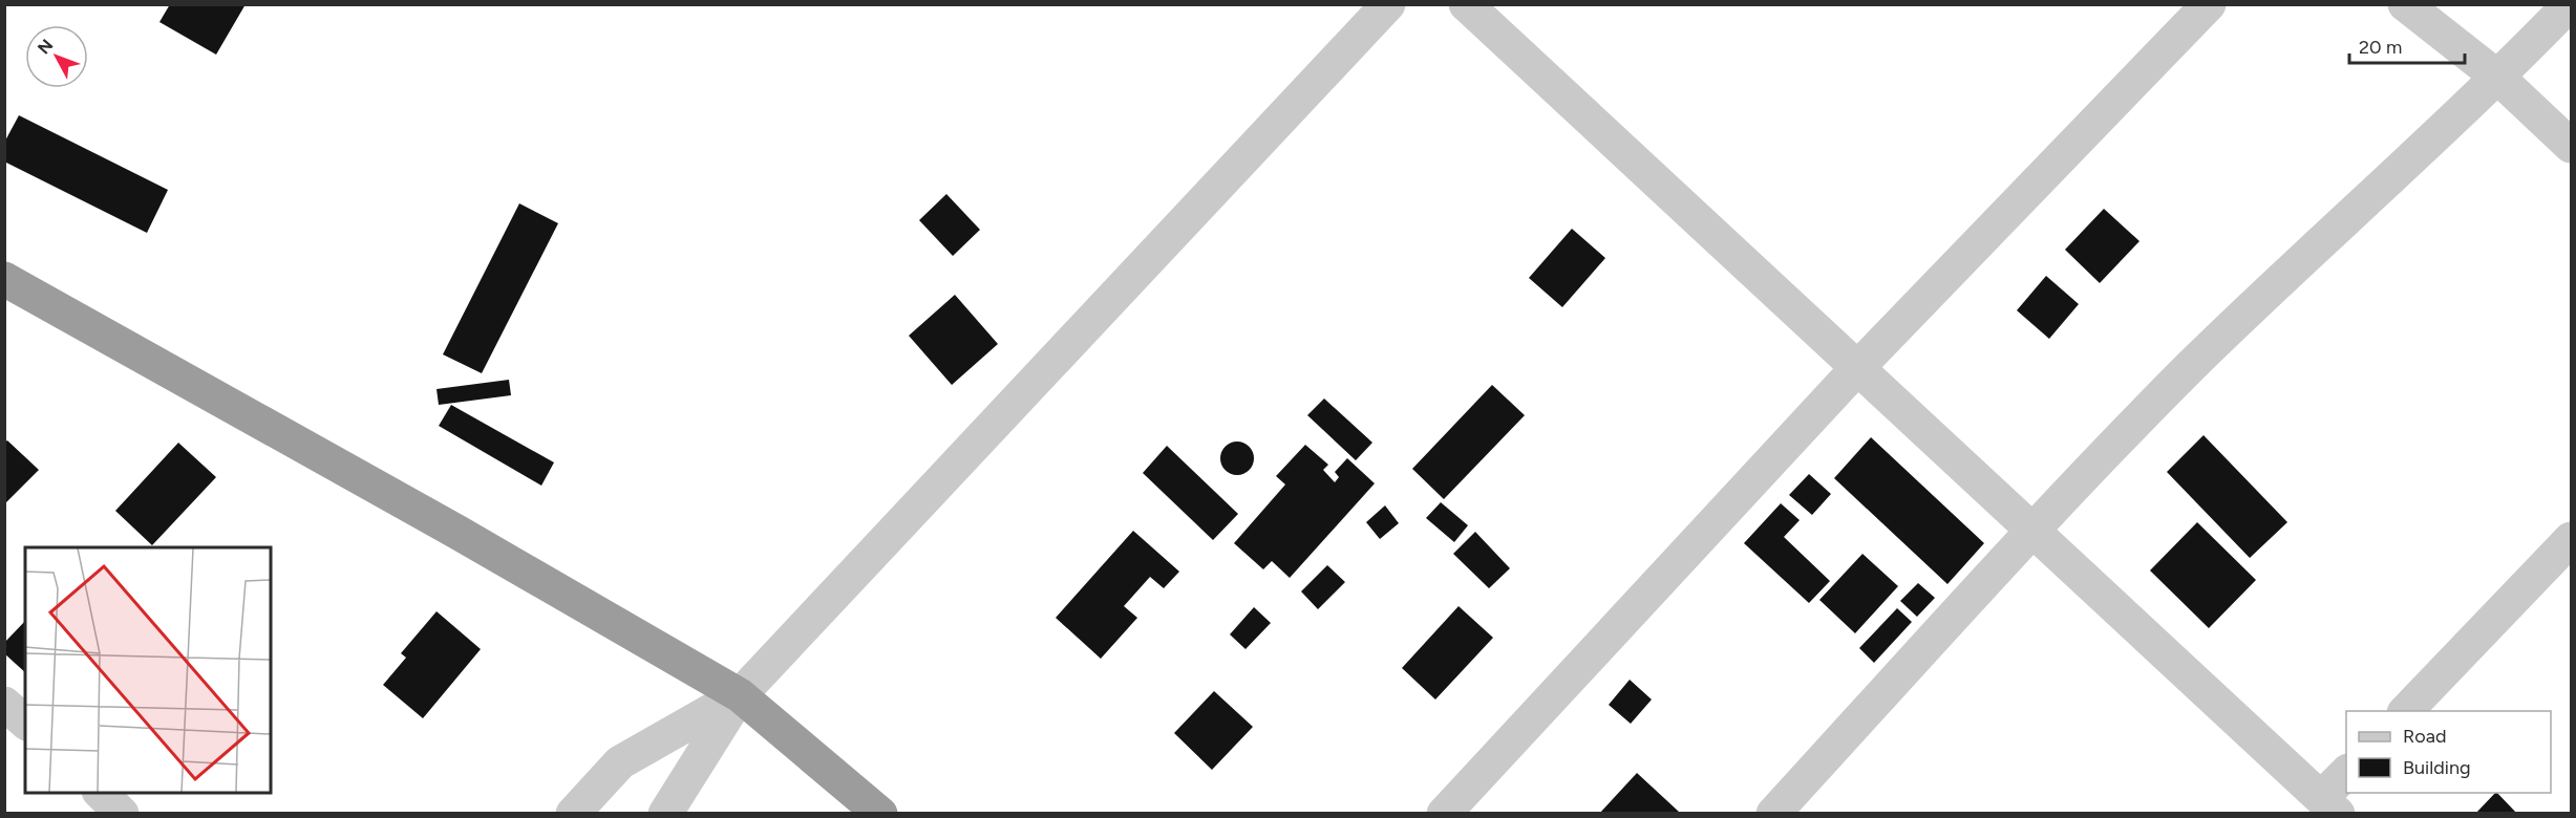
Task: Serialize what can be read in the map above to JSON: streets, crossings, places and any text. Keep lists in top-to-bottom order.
{
  "legend": ["Road", "Building"],
  "scale_bar": "20 m",
  "north": "top left"
}
